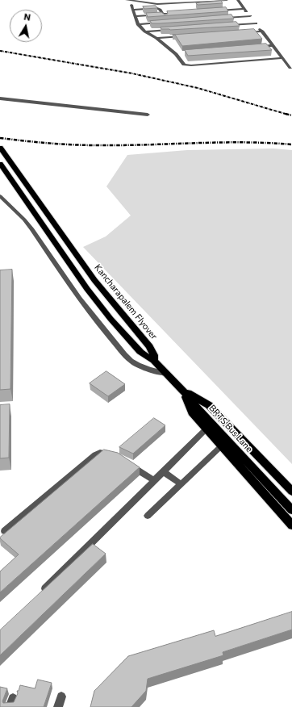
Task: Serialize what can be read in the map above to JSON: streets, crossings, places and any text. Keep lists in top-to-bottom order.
{
  "streets": {
    "main road": ["Kancharapalem Flyover", "BRTS Bus Lane"]
  },
  "crossings": [
    ["Kancharapalem Flyover", "BRTS Bus Lane"]
  ],
  "north": "top"
}
